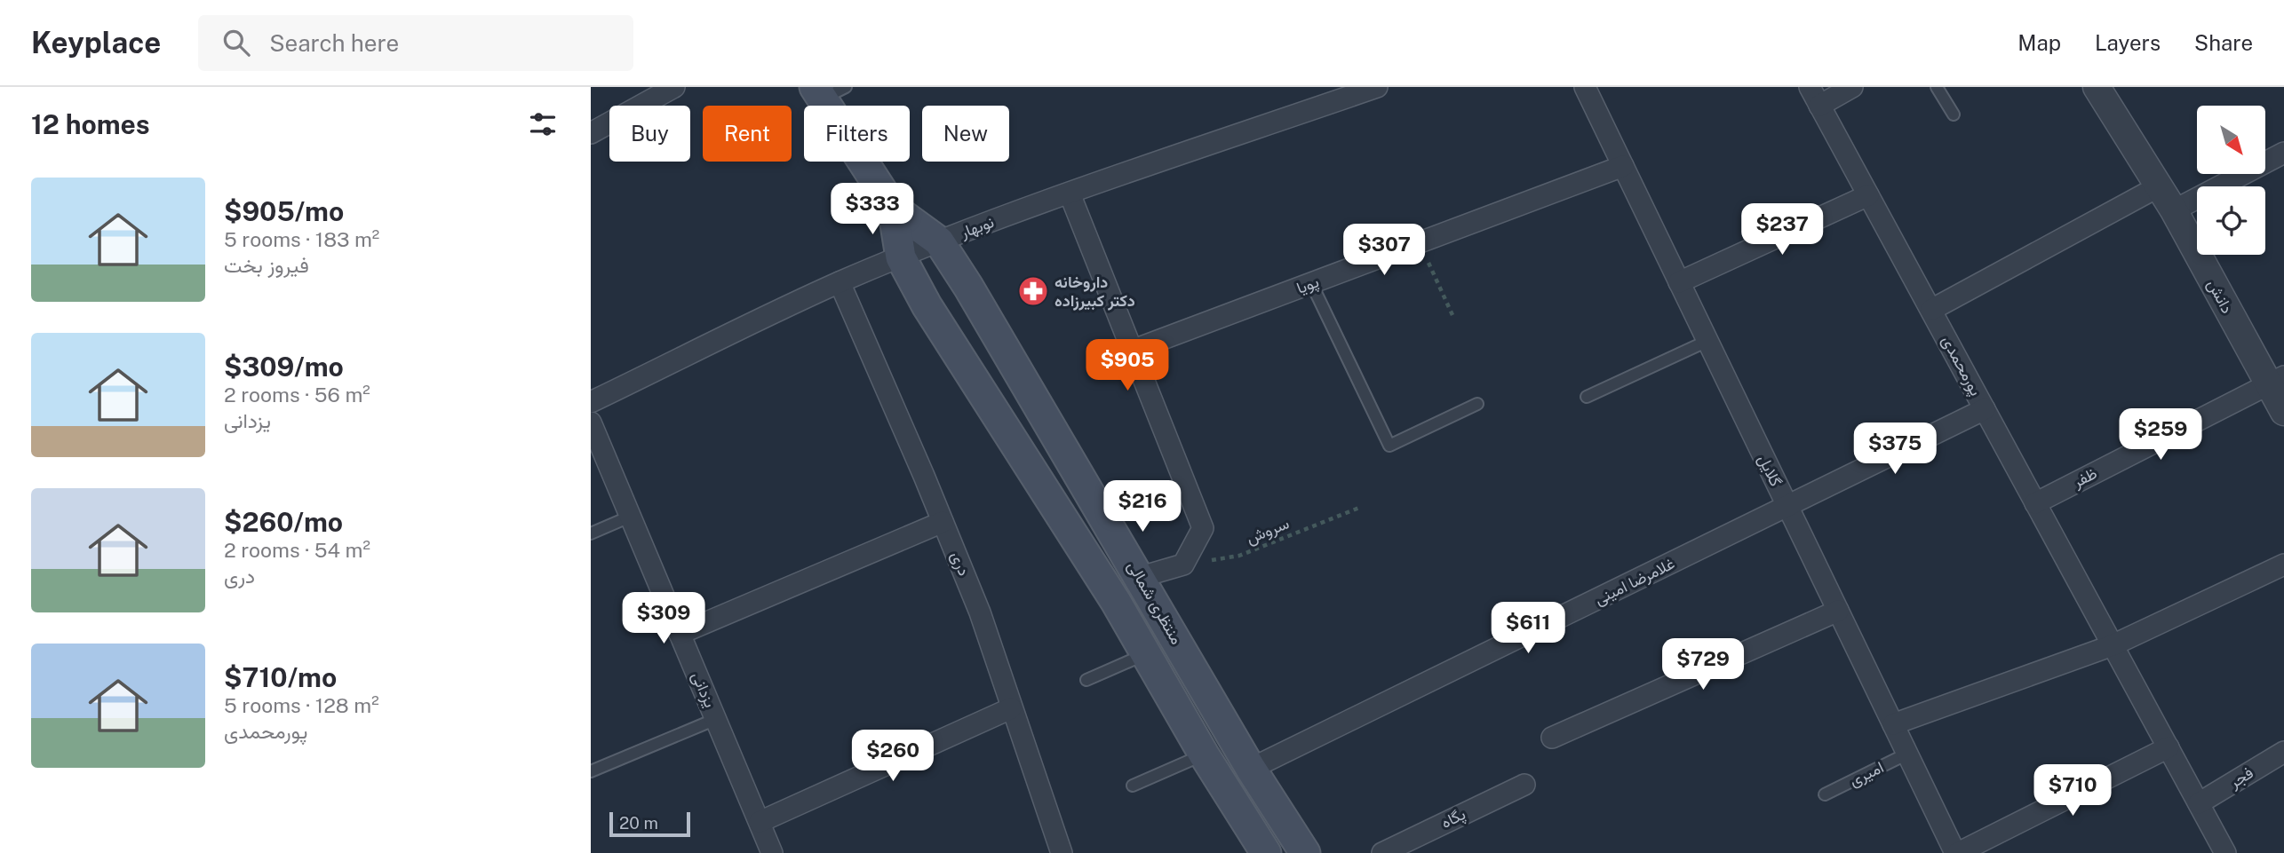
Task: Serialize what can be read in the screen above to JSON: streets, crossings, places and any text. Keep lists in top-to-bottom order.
{
  "streets": {
    "main road": ["منتظری شمالی"],
    "street": [
      "نوبهار",
      "پویا",
      "دانش",
      "پورمحمدی",
      "گلایل",
      "ظفر",
      "دری",
      "غلامرضا امینی",
      "یزدانی",
      "فجر",
      "پگاه"
    ],
    "lane": ["امیری"],
    "path": ["سروش"]
  },
  "crossings": [
    ["نوبهار", "دری"],
    ["نوبهار", "منتظری شمالی"],
    ["پویا", "گلایل"],
    ["دانش", "ظفر"],
    ["پورمحمدی", "ظفر"],
    ["پورمحمدی", "غلامرضا امینی"],
    ["پورمحمدی", "فجر"],
    ["گلایل", "غلامرضا امینی"],
    ["گلایل", "امیری"],
    ["غلامرضا امینی", "منتظری شمالی"]
  ],
  "places": {
    "pharmacy": ["داروخانه دکتر کبیرزاده"]
  },
  "scale_bar": "20 m",
  "north": "bottom right",
  "page": {
    "header": "Keyplace",
    "search": "Search here",
    "nav": ["Map", "Layers", "Share"],
    "heading": "12 homes",
    "chip": [
      "Buy",
      "Rent",
      "Filters",
      "New"
    ],
    "list": [
      {
        "name": "$905/mo",
        "note": "5 rooms · 183 m² · فیروز بخت"
      },
      {
        "name": "$309/mo",
        "note": "2 rooms · 56 m² · یزدانی"
      },
      {
        "name": "$260/mo",
        "note": "2 rooms · 54 m² · دری"
      },
      {
        "name": "$710/mo",
        "note": "5 rooms · 128 m² · پورمحمدی"
      }
    ],
    "price": [
      "$333",
      "$237",
      "$307",
      "$905",
      "$259",
      "$375",
      "$216",
      "$309",
      "$611",
      "$729",
      "$260",
      "$710"
    ],
    "scale": "20 m"
  }
}
